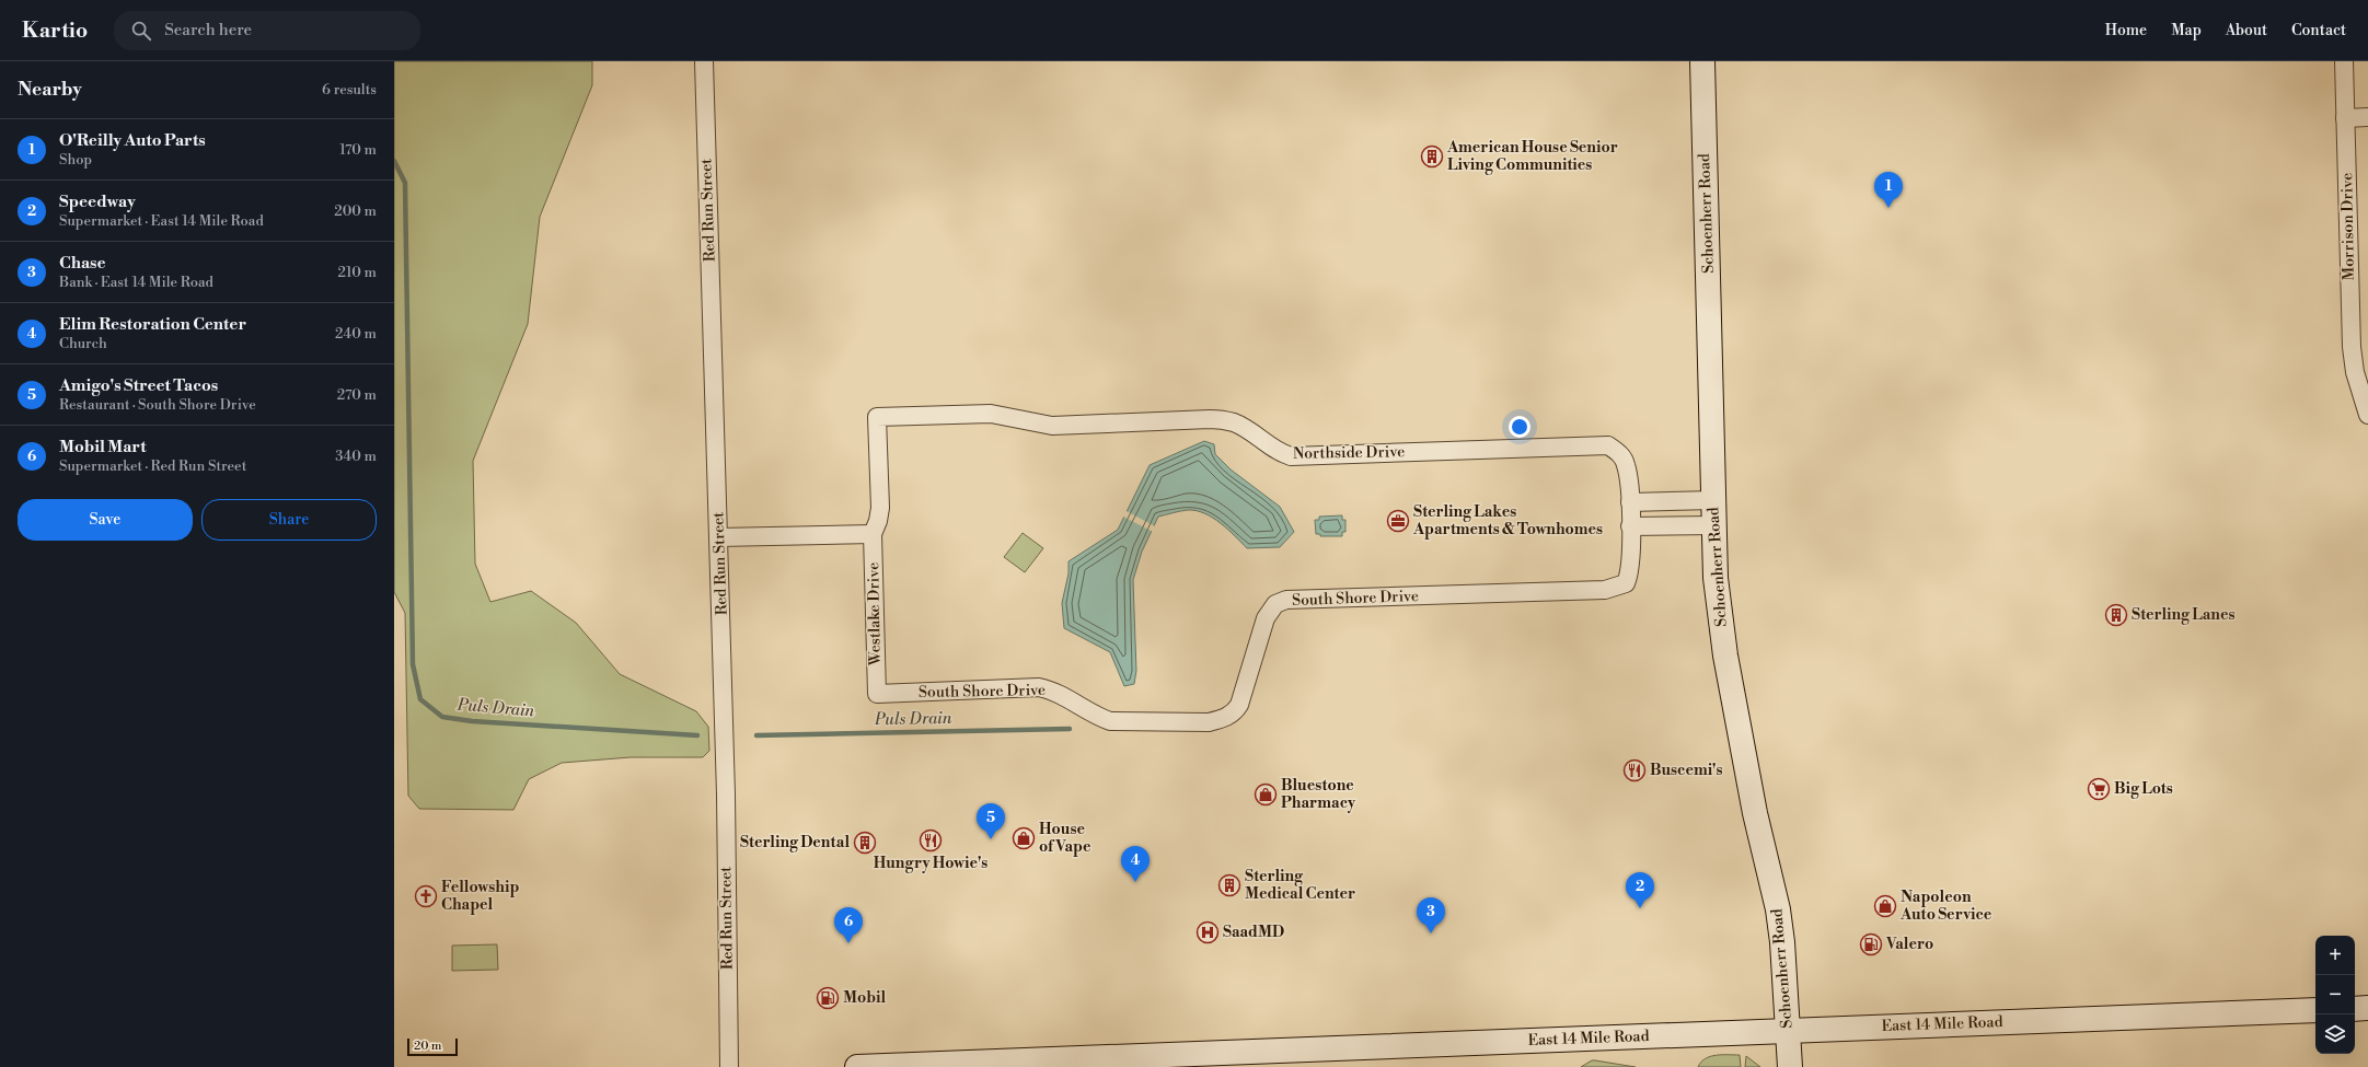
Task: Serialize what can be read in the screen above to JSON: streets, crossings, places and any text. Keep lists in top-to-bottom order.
{
  "streets": {
    "main road": ["Schoenherr Road", "East 14 Mile Road"],
    "street": [
      "Red Run Street",
      "Morrison Drive",
      "Northside Drive",
      "South Shore Drive",
      "Westlake Drive"
    ]
  },
  "crossings": [
    ["Schoenherr Road", "East 14 Mile Road"],
    ["Northside Drive", "South Shore Drive"],
    ["Northside Drive", "Westlake Drive"],
    ["South Shore Drive", "Westlake Drive"]
  ],
  "water": ["Puls Drain"],
  "places": {
    "building": [
      "American House Senior Living Communities",
      "Sterling Lanes",
      "Sterling Dental",
      "Sterling Medical Center"
    ],
    "office": ["Sterling Lakes Apartments & Townhomes"],
    "restaurant": ["Buscemi's", "Hungry Howie's"],
    "supermarket": ["Big Lots"],
    "shop": ["Bluestone Pharmacy", "House of Vape", "Napoleon Auto Service"],
    "church": ["Fellowship Chapel"],
    "hospital": ["SaadMD"],
    "fuel station": ["Valero", "Mobil"]
  },
  "scale_bar": "20 m",
  "page": {
    "header": "Kartio",
    "search": "Search here",
    "nav": [
      "Home",
      "Map",
      "About",
      "Contact"
    ],
    "heading": ["Nearby", "6 results"],
    "list": [
      {
        "mark": "1",
        "name": "O'Reilly Auto Parts",
        "note": "Shop",
        "value": "170 m"
      },
      {
        "mark": "2",
        "name": "Speedway",
        "note": "Supermarket · East 14 Mile Road",
        "value": "200 m"
      },
      {
        "mark": "3",
        "name": "Chase",
        "note": "Bank · East 14 Mile Road",
        "value": "210 m"
      },
      {
        "mark": "4",
        "name": "Elim Restoration Center",
        "note": "Church",
        "value": "240 m"
      },
      {
        "mark": "5",
        "name": "Amigo's Street Tacos",
        "note": "Restaurant · South Shore Drive",
        "value": "270 m"
      },
      {
        "mark": "6",
        "name": "Mobil Mart",
        "note": "Supermarket · Red Run Street",
        "value": "340 m"
      }
    ],
    "pins": [
      "1",
      "5",
      "4",
      "2",
      "3",
      "6"
    ],
    "buttons": ["Save", "Share"],
    "map_buttons": ["+", "−"],
    "scale": "20 m"
  }
}
